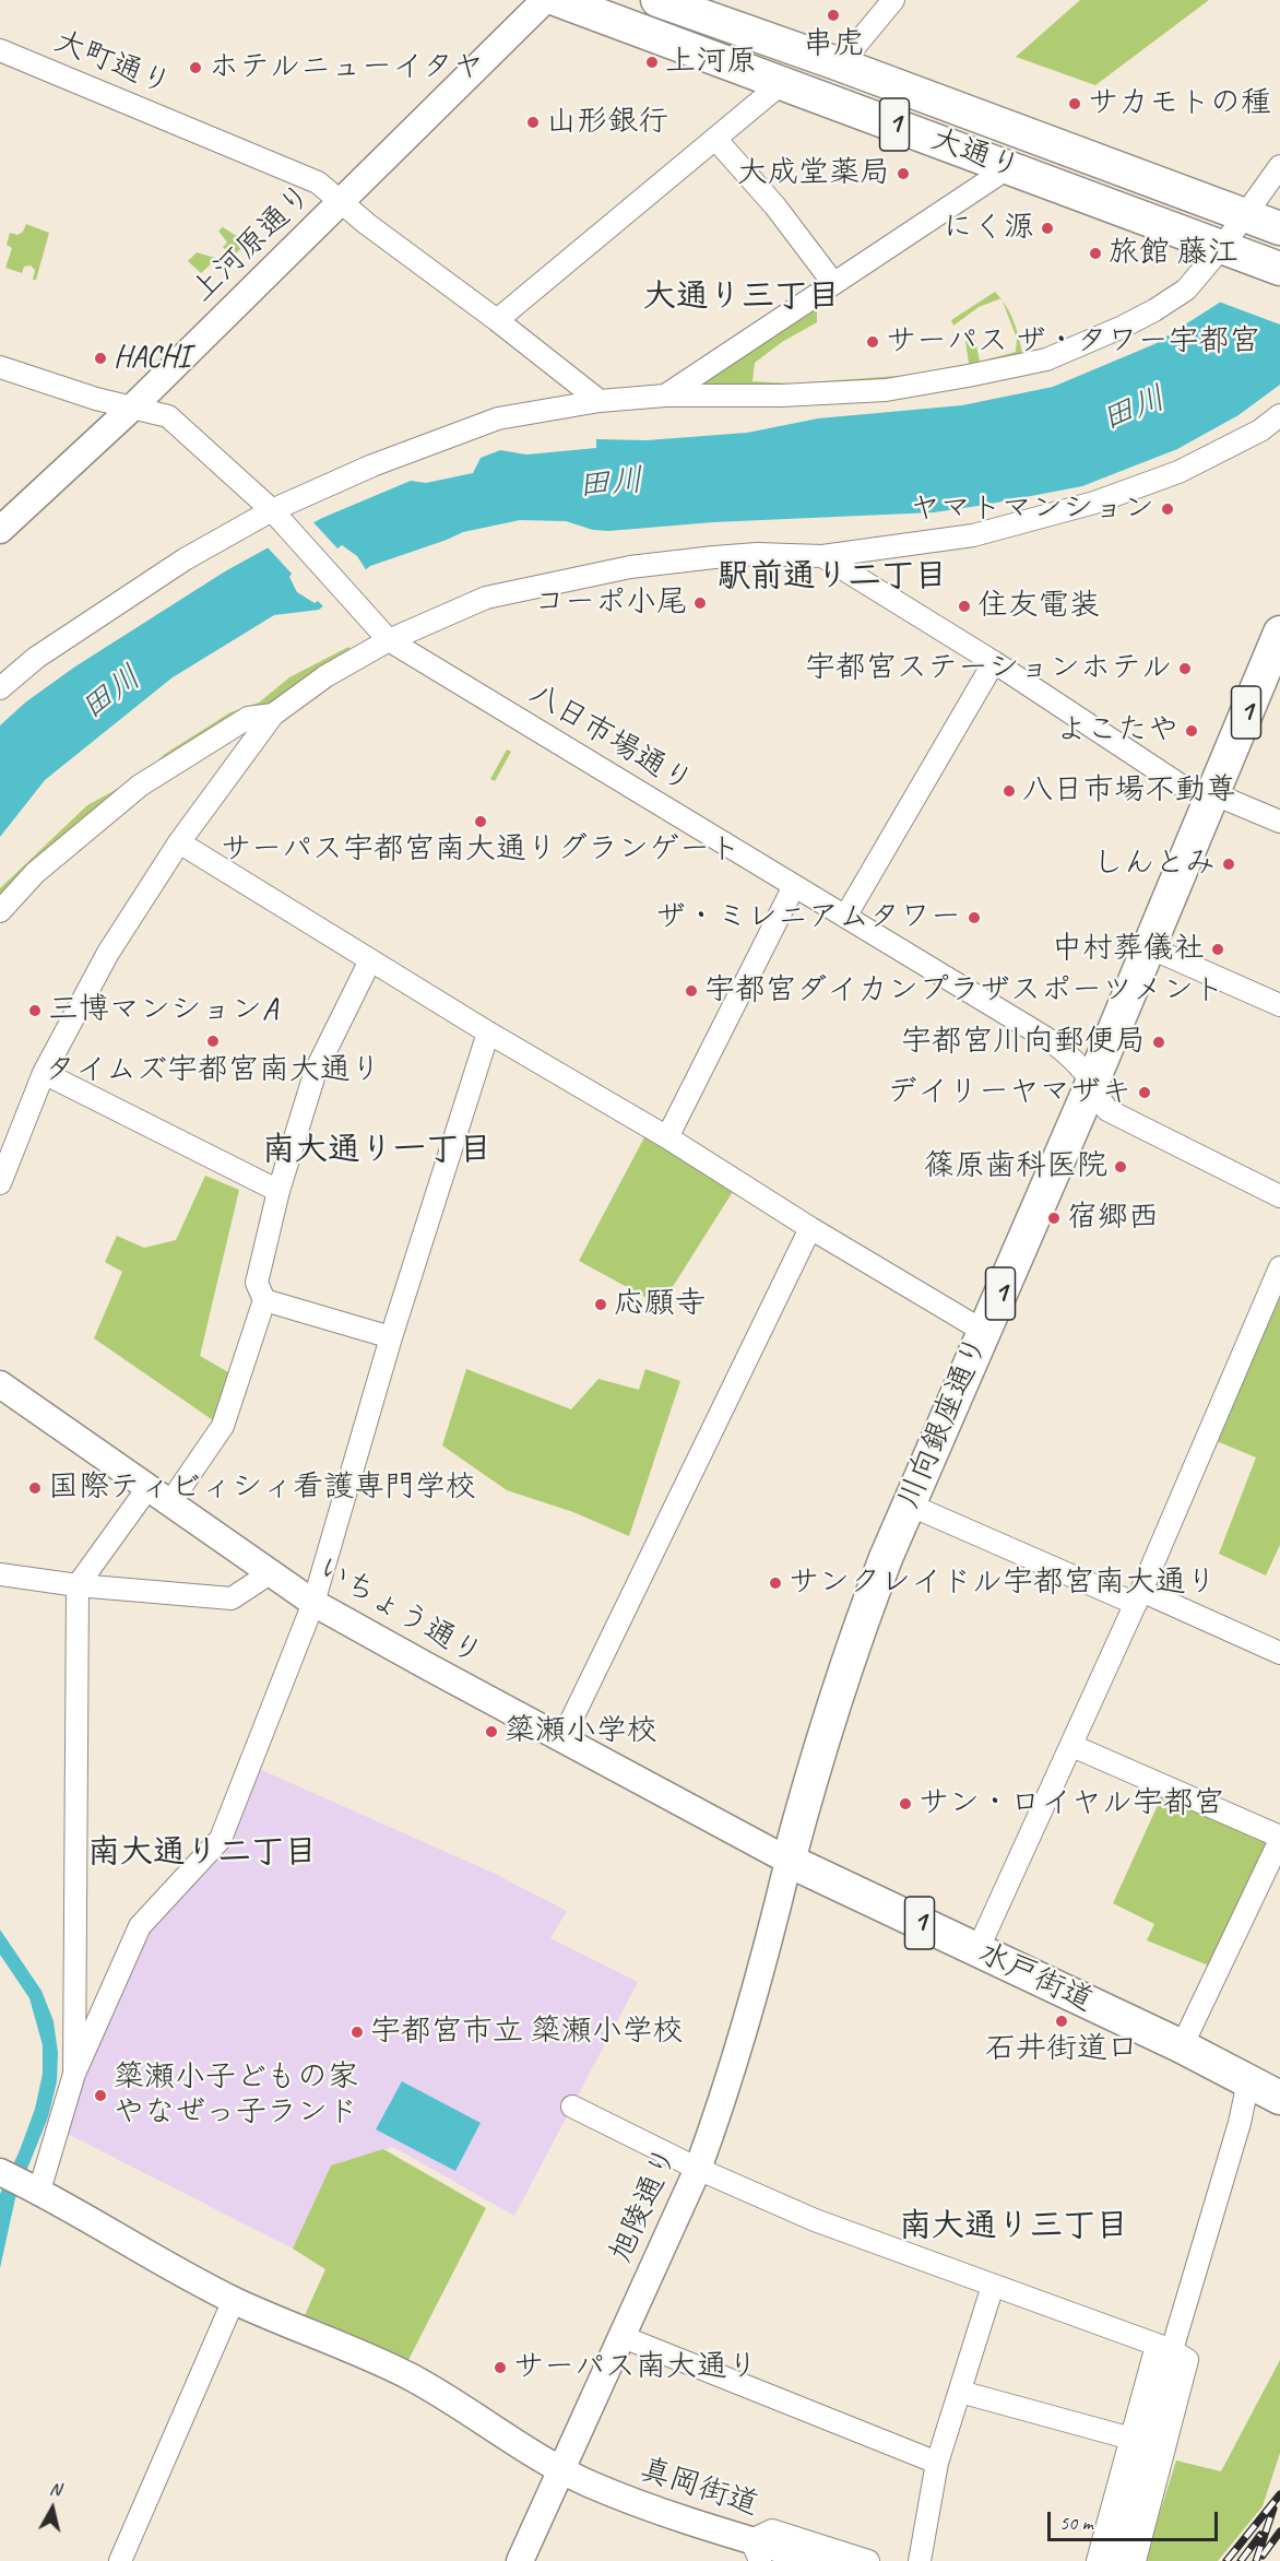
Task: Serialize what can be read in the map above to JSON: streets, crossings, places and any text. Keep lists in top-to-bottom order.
{
  "streets": {
    "main road": [
      "1",
      "大通り",
      "川向銀座通り",
      "水戸街道"
    ],
    "street": [
      "大町通り",
      "上河原通り",
      "八日市場通り",
      "いちょう通り",
      "旭陵通り",
      "真岡街道"
    ]
  },
  "crossings": [
    ["大町通り", "上河原通り"],
    ["上河原通り", "八日市場通り"],
    ["八日市場通り", "川向銀座通り"],
    ["川向銀座通り", "いちょう通り"],
    ["川向銀座通り", "水戸街道"],
    ["川向銀座通り", "旭陵通り"],
    ["いちょう通り", "水戸街道"],
    ["いちょう通り", "旭陵通り"],
    ["水戸街道", "旭陵通り"],
    ["旭陵通り", "真岡街道"]
  ],
  "districts": [
    "大通り三丁目",
    "駅前通り二丁目",
    "南大通り一丁目",
    "南大通り二丁目",
    "南大通り三丁目"
  ],
  "water": ["田川"],
  "places": [
    "串虎",
    "上河原",
    "ホテルニューイタヤ",
    "サカモトの種",
    "山形銀行",
    "大成堂薬局",
    "にく源",
    "旅館 藤江",
    "サーパス ザ・タワー宇都宮",
    "HACHI",
    "ヤマトマンション",
    "コーポ小尾",
    "住友電装",
    "宇都宮ステーションホテル",
    "よこたや",
    "八日市場不動尊",
    "サーパス宇都宮南大通りグランゲート",
    "しんとみ",
    "ザ・ミレニアムタワー",
    "中村葬儀社",
    "宇都宮ダイカンプラザスポーツメント",
    "三博マンションA",
    "タイムズ宇都宮南大通り",
    "宇都宮川向郵便局",
    "デイリーヤマザキ",
    "篠原歯科医院",
    "宿郷西",
    "応願寺",
    "国際ティビィシィ看護専門学校",
    "サンクレイドル宇都宮南大通り",
    "簗瀬小学校",
    "サン・ロイヤル宇都宮",
    "石井街道口",
    "宇都宮市立 簗瀬小学校",
    "簗瀬小子どもの家 やなぜっ子ランド",
    "サーパス南大通り"
  ],
  "scale_bar": "50 m",
  "north": "top"
}
